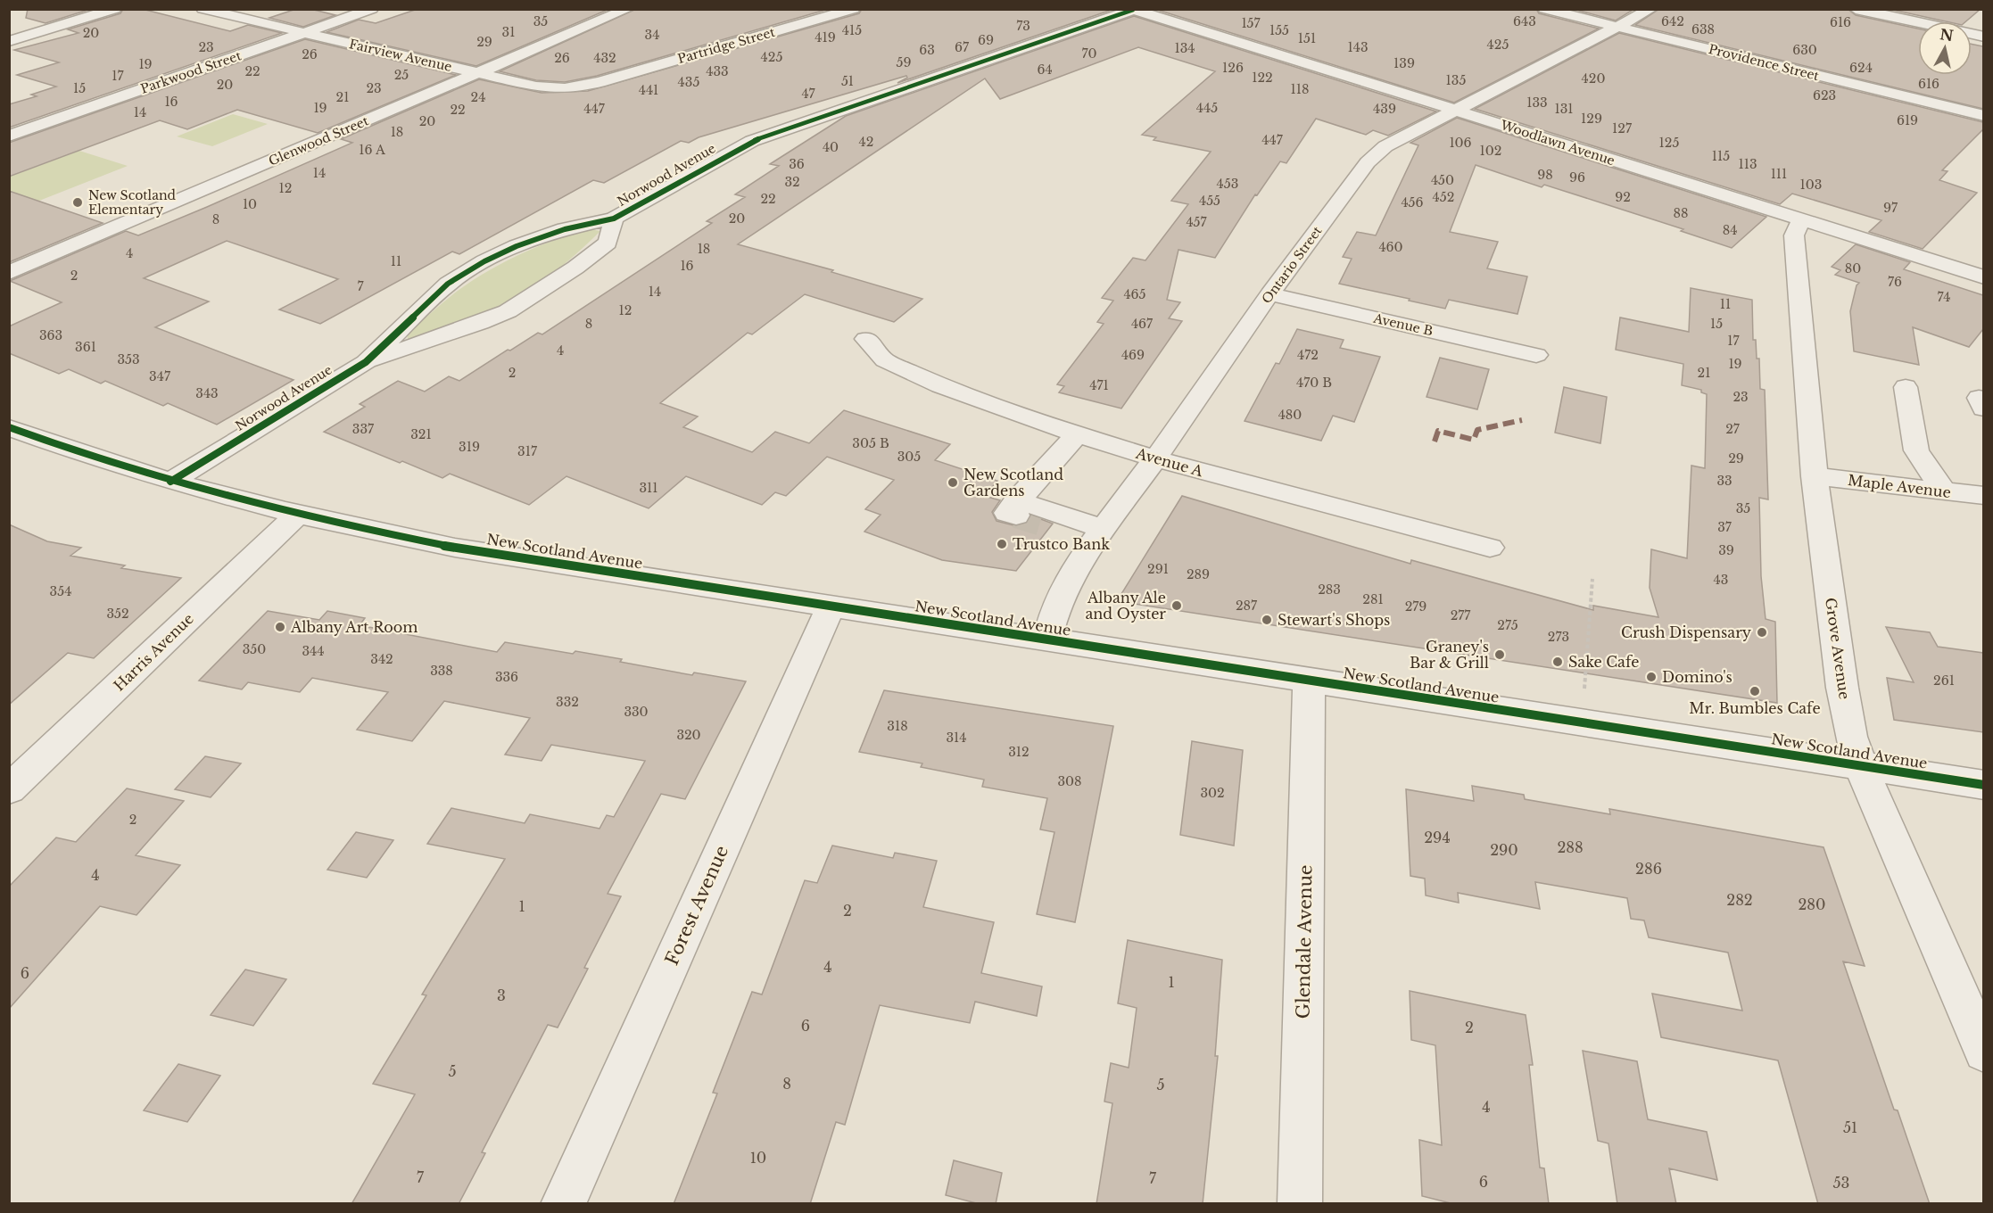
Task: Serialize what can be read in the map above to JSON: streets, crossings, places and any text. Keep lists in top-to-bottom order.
{
  "streets": {
    "street": [
      "Partridge Street",
      "Fairview Avenue",
      "Providence Street",
      "Parkwood Street",
      "Glenwood Street",
      "Woodlawn Avenue",
      "Norwood Avenue",
      "Ontario Street",
      "Avenue B",
      "Avenue A",
      "Maple Avenue",
      "New Scotland Avenue",
      "Grove Avenue",
      "Harris Avenue",
      "Forest Avenue",
      "Glendale Avenue"
    ]
  },
  "crossings": [
    ["Partridge Street", "Fairview Avenue"],
    ["Fairview Avenue", "Parkwood Street"],
    ["Fairview Avenue", "Glenwood Street"],
    ["Providence Street", "Ontario Street"],
    ["Woodlawn Avenue", "Norwood Avenue"],
    ["Woodlawn Avenue", "Ontario Street"],
    ["Woodlawn Avenue", "Grove Avenue"],
    ["Norwood Avenue", "New Scotland Avenue"],
    ["Ontario Street", "Avenue B"],
    ["Ontario Street", "Avenue A"],
    ["Ontario Street", "New Scotland Avenue"],
    ["Maple Avenue", "Grove Avenue"],
    ["New Scotland Avenue", "Grove Avenue"],
    ["New Scotland Avenue", "Harris Avenue"],
    ["New Scotland Avenue", "Forest Avenue"],
    ["New Scotland Avenue", "Glendale Avenue"]
  ],
  "places": [
    "New Scotland Elementary",
    "New Scotland Gardens",
    "Trustco Bank",
    "Albany Ale and Oyster",
    "Stewart's Shops",
    "Albany Art Room",
    "Crush Dispensary",
    "Graney's Bar & Grill",
    "Sake Cafe",
    "Domino's",
    "Mr. Bumbles Cafe"
  ],
  "house_numbers": [
    "35",
    "643",
    "642",
    "616",
    "157",
    "73",
    "638",
    "415",
    "155",
    "31",
    "20",
    "34",
    "419",
    "151",
    "69",
    "29",
    "425",
    "23",
    "67",
    "143",
    "134",
    "63",
    "630",
    "70",
    "26",
    "425",
    "26",
    "432",
    "59",
    "139",
    "19",
    "126",
    "624",
    "64",
    "22",
    "433",
    "25",
    "17",
    "122",
    "420",
    "135",
    "51",
    "435",
    "616",
    "20",
    "15",
    "23",
    "118",
    "441",
    "47",
    "623",
    "21",
    "24",
    "16",
    "133",
    "19",
    "445",
    "447",
    "439",
    "131",
    "22",
    "14",
    "129",
    "619",
    "20",
    "127",
    "18",
    "447",
    "42",
    "106",
    "125",
    "40",
    "16 A",
    "102",
    "115",
    "36",
    "113",
    "14",
    "111",
    "98",
    "96",
    "450",
    "32",
    "453",
    "103",
    "12",
    "452",
    "92",
    "22",
    "455",
    "456",
    "10",
    "97",
    "88",
    "20",
    "8",
    "457",
    "84",
    "460",
    "18",
    "4",
    "11",
    "16",
    "80",
    "2",
    "76",
    "7",
    "14",
    "465",
    "74",
    "11",
    "12",
    "8",
    "467",
    "15",
    "363",
    "17",
    "361",
    "4",
    "469",
    "472",
    "353",
    "19",
    "2",
    "21",
    "347",
    "470 B",
    "471",
    "343",
    "23",
    "480",
    "337",
    "27",
    "321",
    "305 B",
    "319",
    "317",
    "305",
    "29",
    "33",
    "311",
    "35",
    "37",
    "39",
    "291",
    "289",
    "43",
    "283",
    "354",
    "281",
    "287",
    "279",
    "352",
    "277",
    "275",
    "273",
    "350",
    "344",
    "342",
    "338",
    "336",
    "261",
    "332",
    "330",
    "318",
    "320",
    "314",
    "312",
    "308",
    "302",
    "2",
    "294",
    "288",
    "290",
    "286",
    "4",
    "282",
    "280",
    "1",
    "2",
    "4",
    "6",
    "1",
    "3",
    "6",
    "2",
    "5",
    "8",
    "5",
    "4",
    "51",
    "10",
    "7",
    "7",
    "6",
    "53"
  ],
  "north": "top"
}
